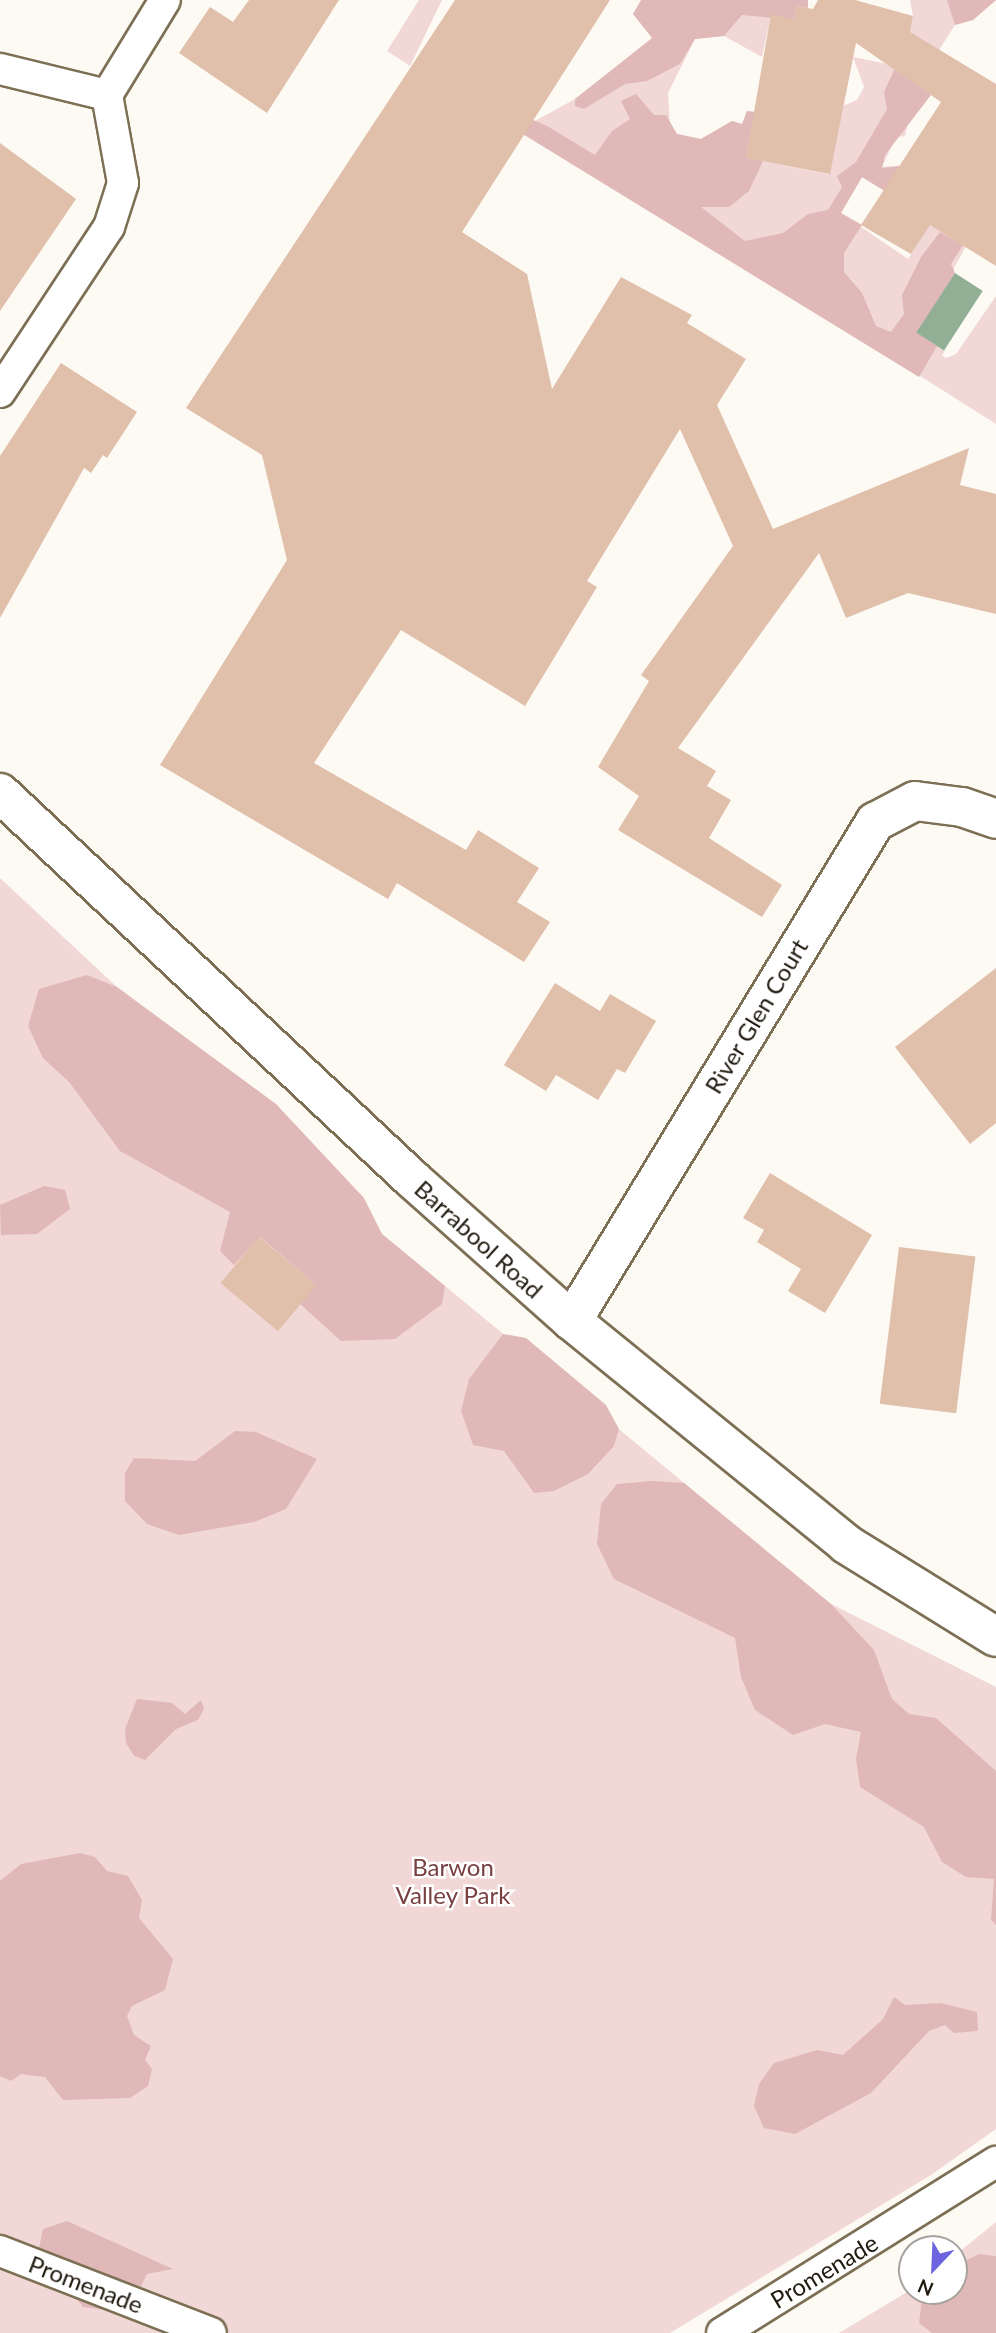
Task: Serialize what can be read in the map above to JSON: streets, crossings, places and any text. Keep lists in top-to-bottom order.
{
  "streets": {
    "street": ["River Glen Court", "Barrabool Road"],
    "lane": ["Promenade"]
  },
  "crossings": [
    ["River Glen Court", "Barrabool Road"]
  ],
  "parks": ["Barwon Valley Park"],
  "north": "bottom left"
}
